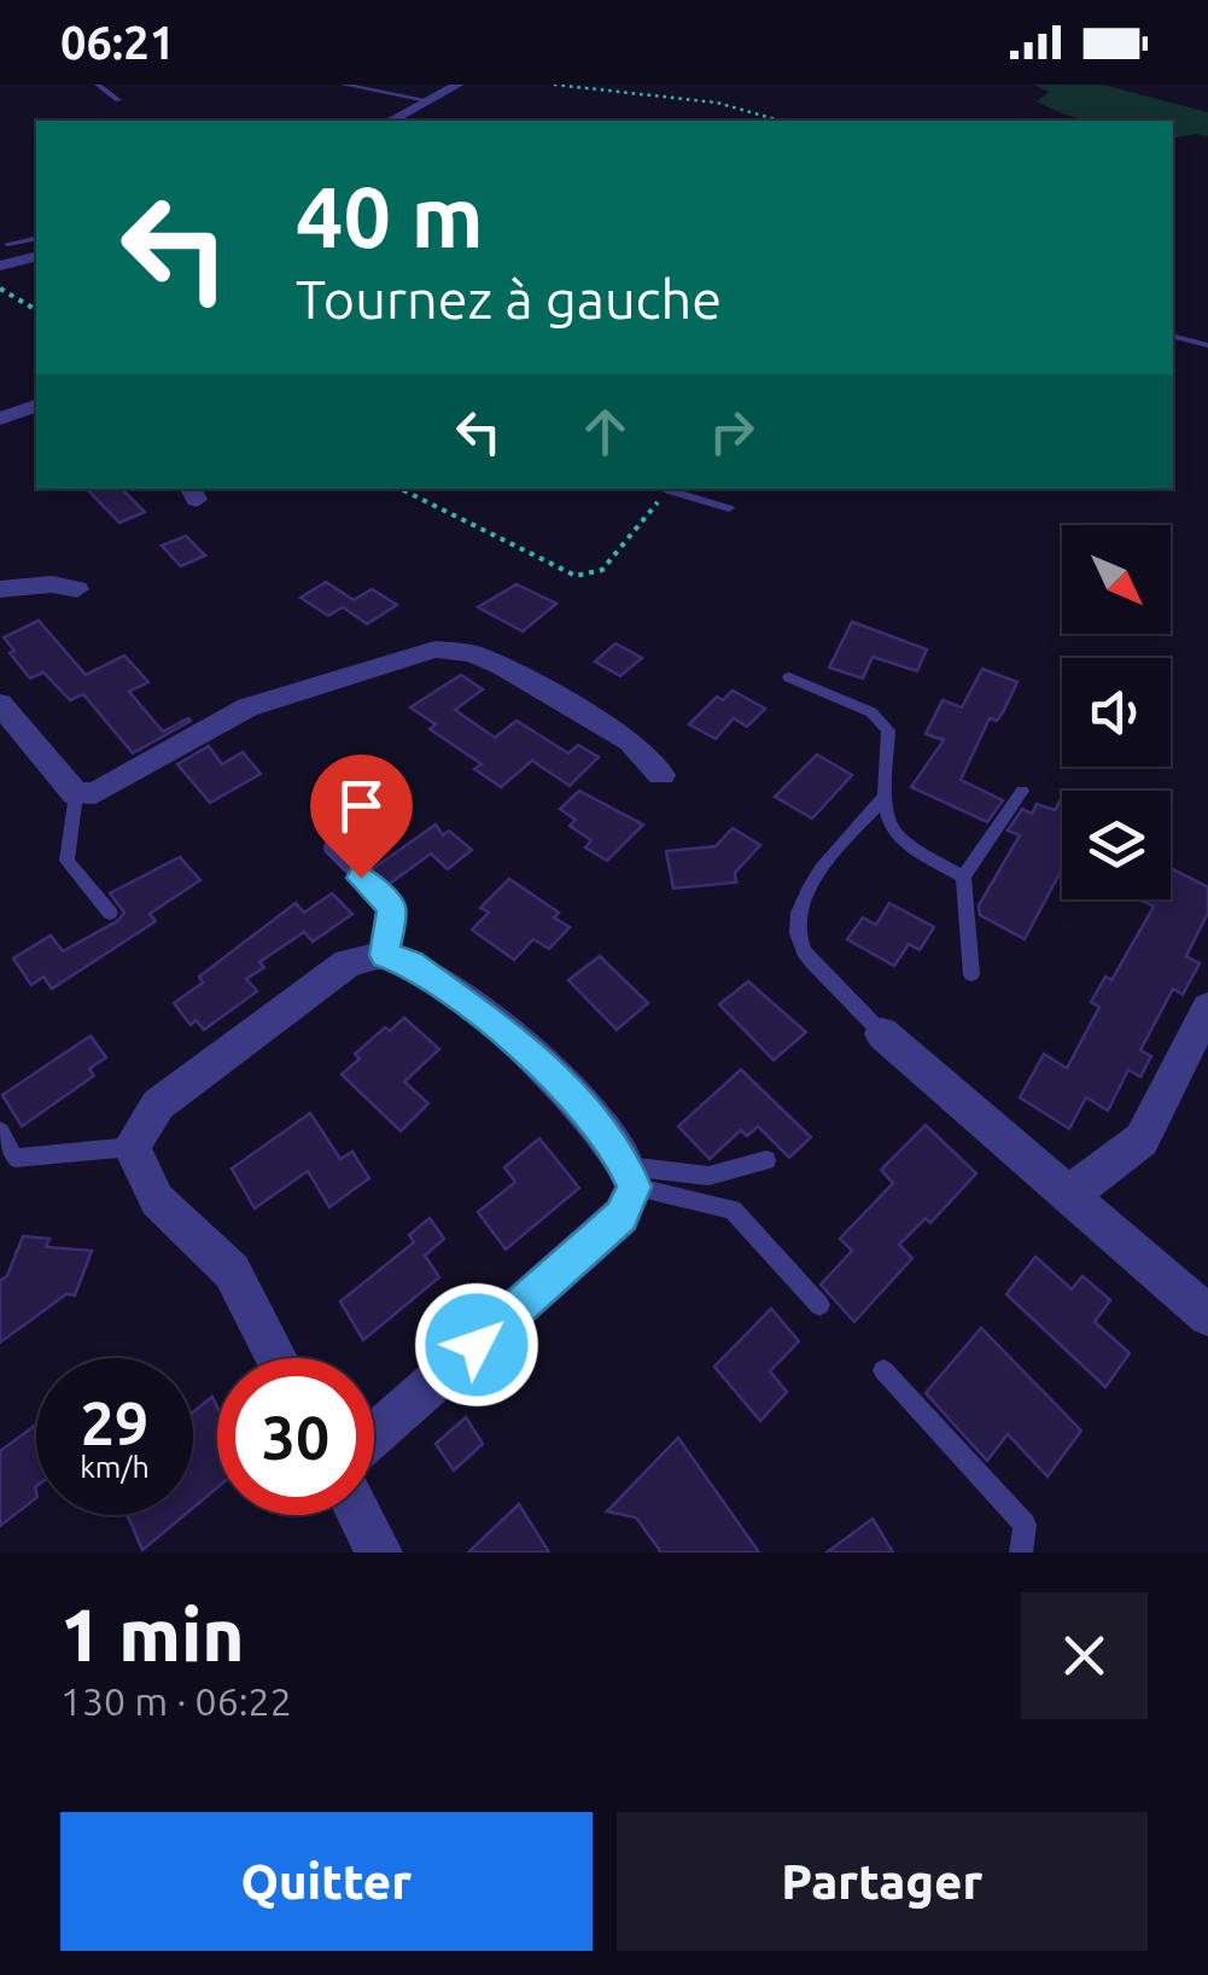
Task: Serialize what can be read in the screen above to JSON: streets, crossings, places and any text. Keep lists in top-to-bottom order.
{
  "north": "bottom right",
  "page": {
    "status": "06:21",
    "turn": ["40 m", "Tournez à gauche"],
    "speed": "29 km/h",
    "limit": "30",
    "heading": ["1 min", "130 m · 06:22"],
    "buttons": ["Quitter", "Partager"]
  }
}
